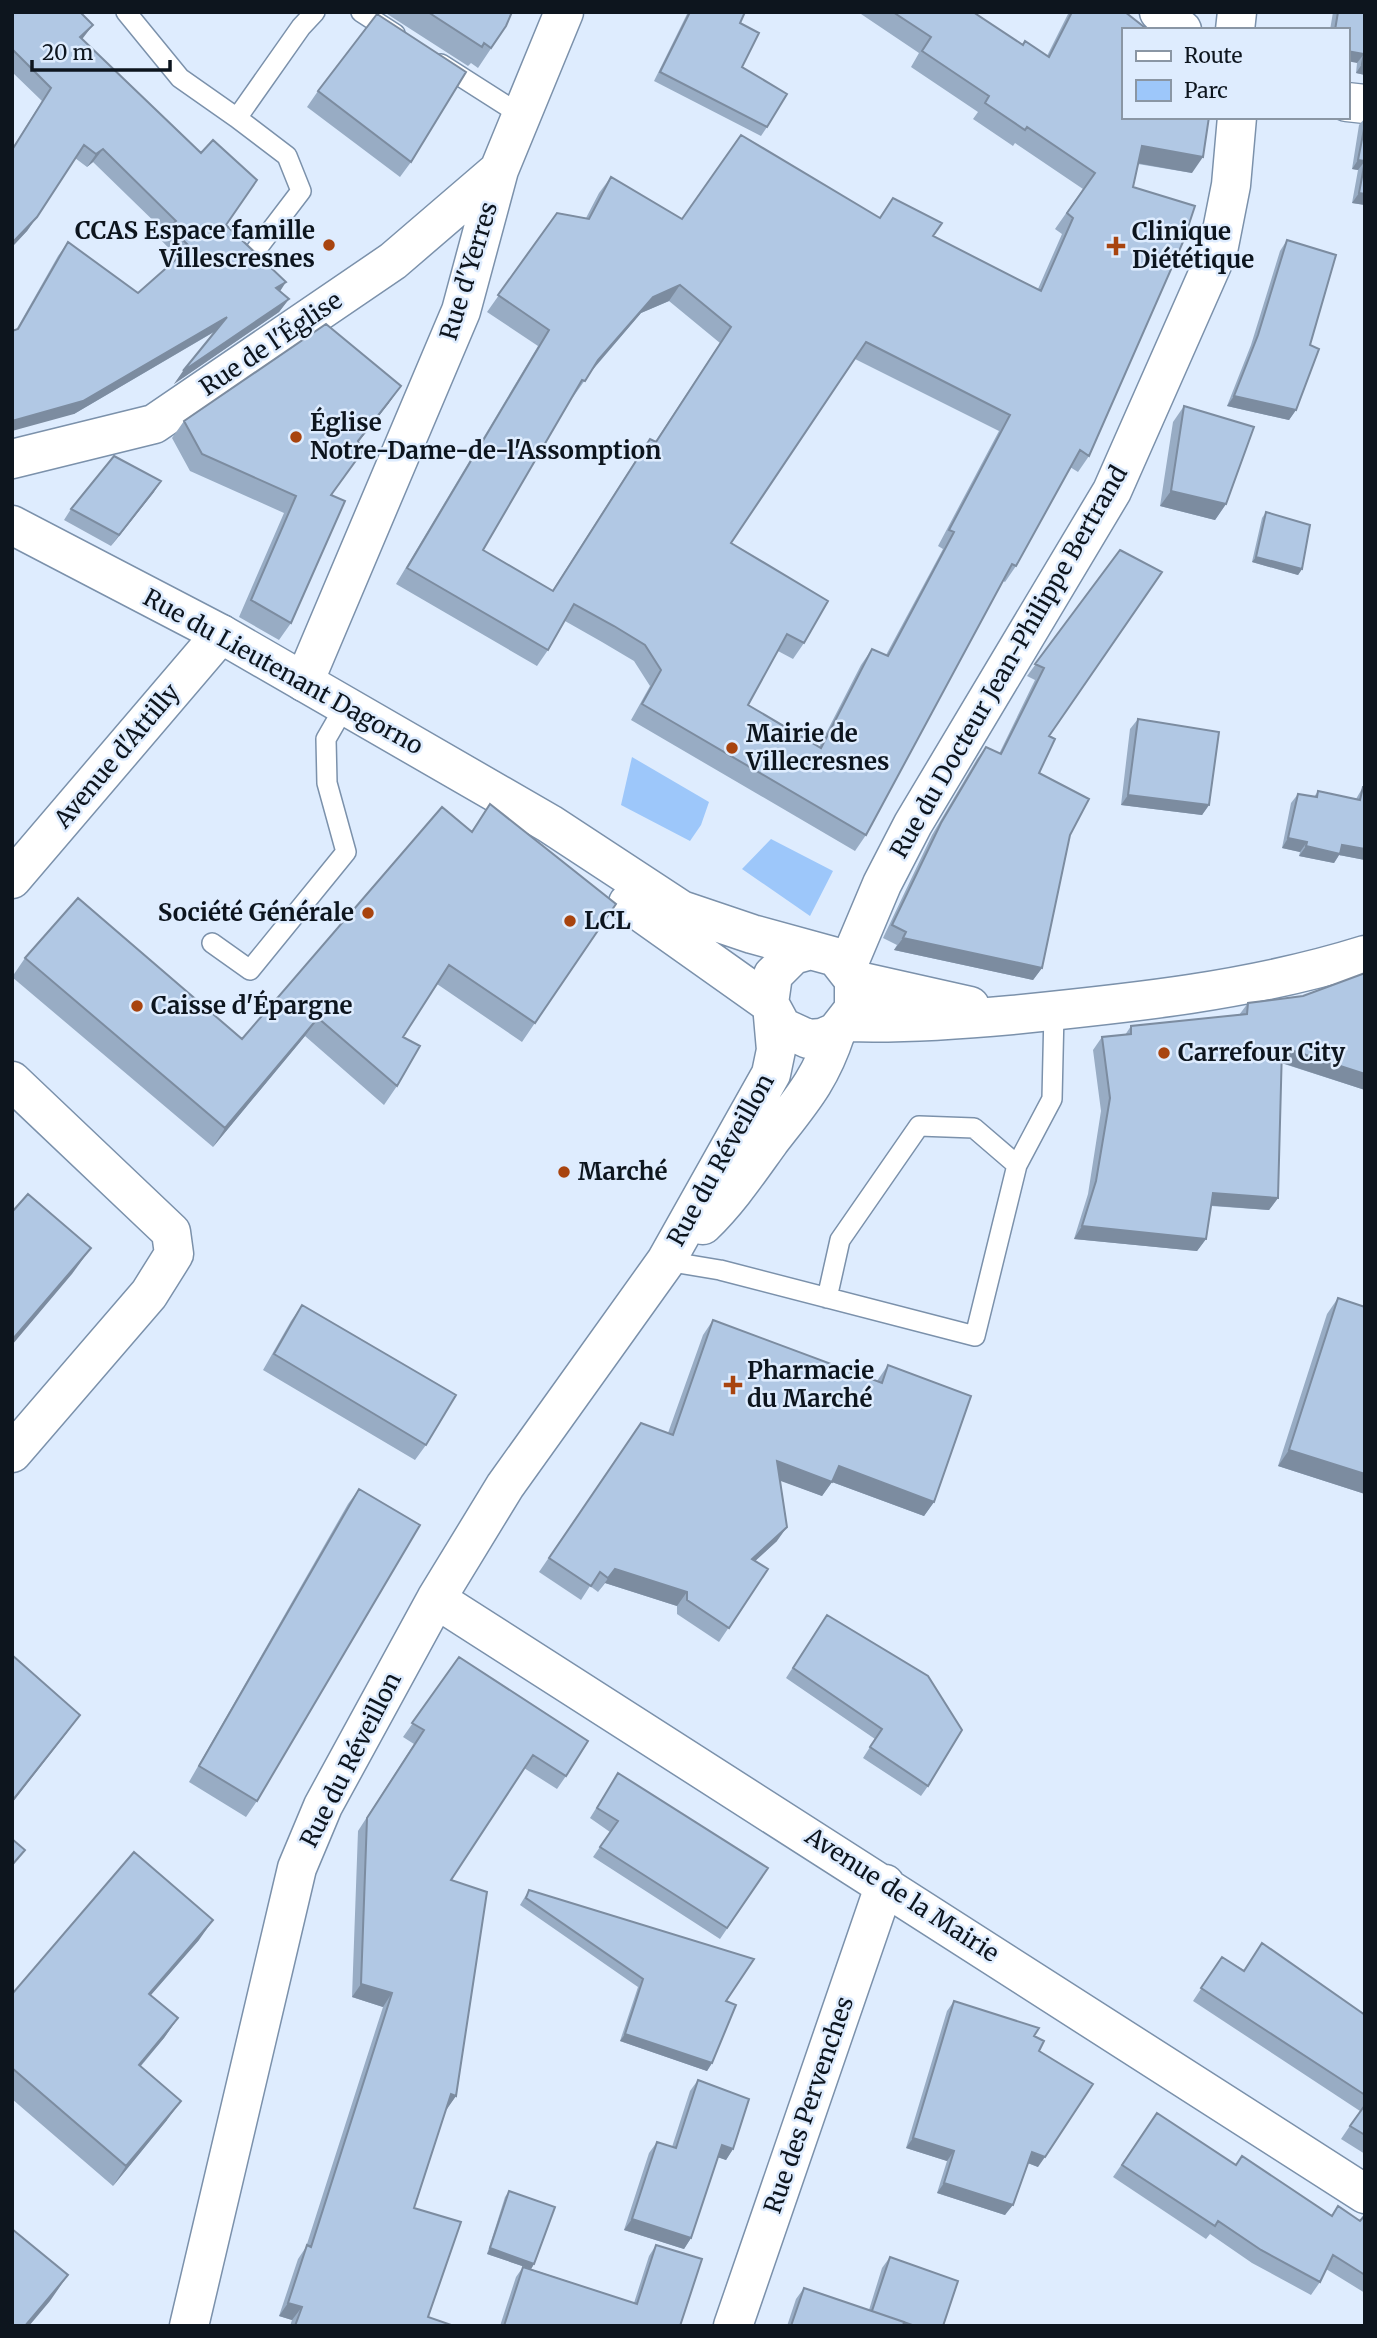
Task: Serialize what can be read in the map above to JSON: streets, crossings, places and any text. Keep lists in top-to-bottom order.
{
  "streets": {
    "street": [
      "Rue d'Yerres",
      "Rue de l'Église",
      "Rue du Docteur Jean-Philippe Bertrand",
      "Rue du Lieutenant Dagorno",
      "Avenue d'Attilly",
      "Rue du Réveillon",
      "Avenue de la Mairie",
      "Rue des Pervenches"
    ]
  },
  "crossings": [
    ["Rue d'Yerres", "Rue de l'Église"],
    ["Rue d'Yerres", "Rue du Lieutenant Dagorno"],
    ["Rue du Docteur Jean-Philippe Bertrand", "Rue du Lieutenant Dagorno"],
    ["Rue du Docteur Jean-Philippe Bertrand", "Rue du Réveillon"],
    ["Rue du Lieutenant Dagorno", "Avenue d'Attilly"],
    ["Rue du Lieutenant Dagorno", "Rue du Réveillon"],
    ["Rue du Réveillon", "Avenue de la Mairie"],
    ["Avenue de la Mairie", "Rue des Pervenches"]
  ],
  "places": {
    "other": [
      "CCAS Espace famille Villescresnes",
      "Église Notre-Dame-de-l'Assomption",
      "Mairie de Villecresnes",
      "Société Générale",
      "LCL",
      "Caisse d'Épargne",
      "Carrefour City",
      "Marché"
    ],
    "health": ["Clinique Diététique", "Pharmacie du Marché"]
  },
  "legend": ["Route", "Parc"],
  "scale_bar": "20 m"
}
